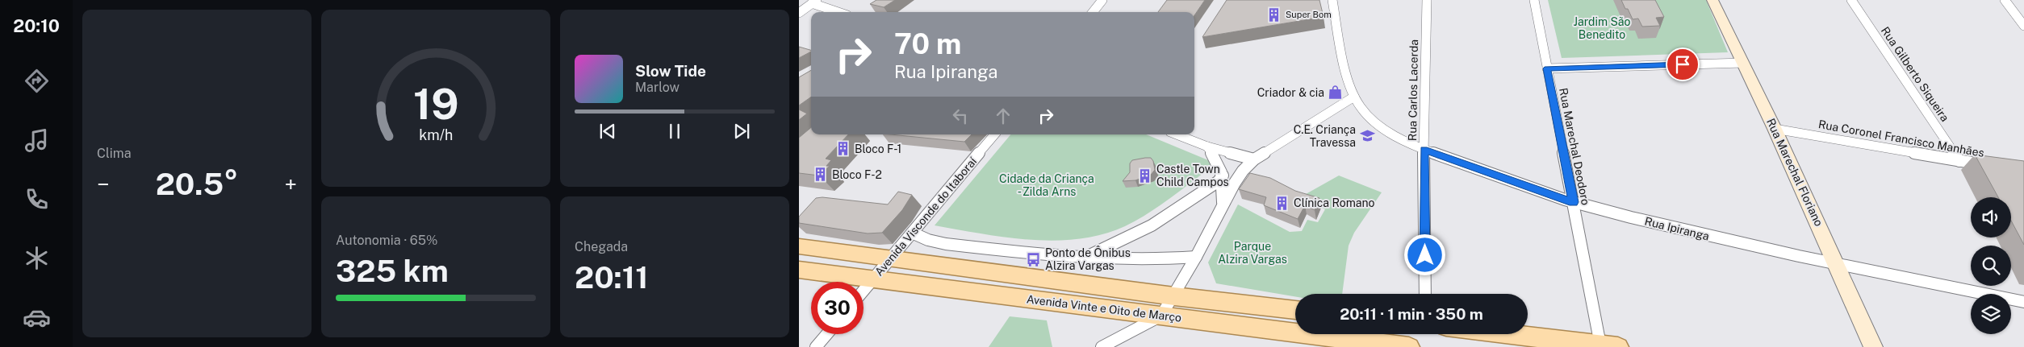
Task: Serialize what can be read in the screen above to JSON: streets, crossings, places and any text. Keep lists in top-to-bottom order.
{
  "streets": {
    "main road": ["Rua Marechal Floriano", "Avenida Vinte e Oito de Março"],
    "street": [
      "Rua Gilberto Siqueira",
      "Rua Carlos Lacerda",
      "Rua Coronel Francisco Manhães",
      "Rua Marechal Deodoro",
      "Avenida Visconde do Itaboraí",
      "Rua Ipiranga"
    ]
  },
  "crossings": [
    ["Rua Gilberto Siqueira", "Rua Coronel Francisco Manhães"],
    ["Rua Carlos Lacerda", "Rua Ipiranga"],
    ["Rua Coronel Francisco Manhães", "Rua Marechal Floriano"],
    ["Rua Marechal Deodoro", "Rua Ipiranga"],
    ["Rua Marechal Floriano", "Rua Ipiranga"],
    ["Avenida Visconde do Itaboraí", "Avenida Vinte e Oito de Março"]
  ],
  "parks": ["Jardim São Benedito", "Cidade da Criança - Zilda Arns", "Parque Alzira Vargas"],
  "places": {
    "building": [
      "Super Bom",
      "Bloco F-1",
      "Bloco F-2",
      "Castle Town Child Campos",
      "Clínica Romano"
    ],
    "shop": ["Criador & cia"],
    "school or university": ["C.E. Criança Travessa"],
    "bus stop": ["Ponto de Ônibus Alzira Vargas"]
  },
  "page": {
    "tabs": "20:10",
    "tile": [
      "Clima",
      ["Autonomia · 65%", "325 km"],
      ["Chegada", "20:11"]
    ],
    "turn": ["70 m", "Rua Ipiranga"],
    "song": ["Slow Tide", "Marlow"],
    "heat": ["−", "20.5°", "+"],
    "limit": "30",
    "trip": "20:11 · 1 min · 350 m",
    "gauge": ["19", "km/h"]
  }
}
